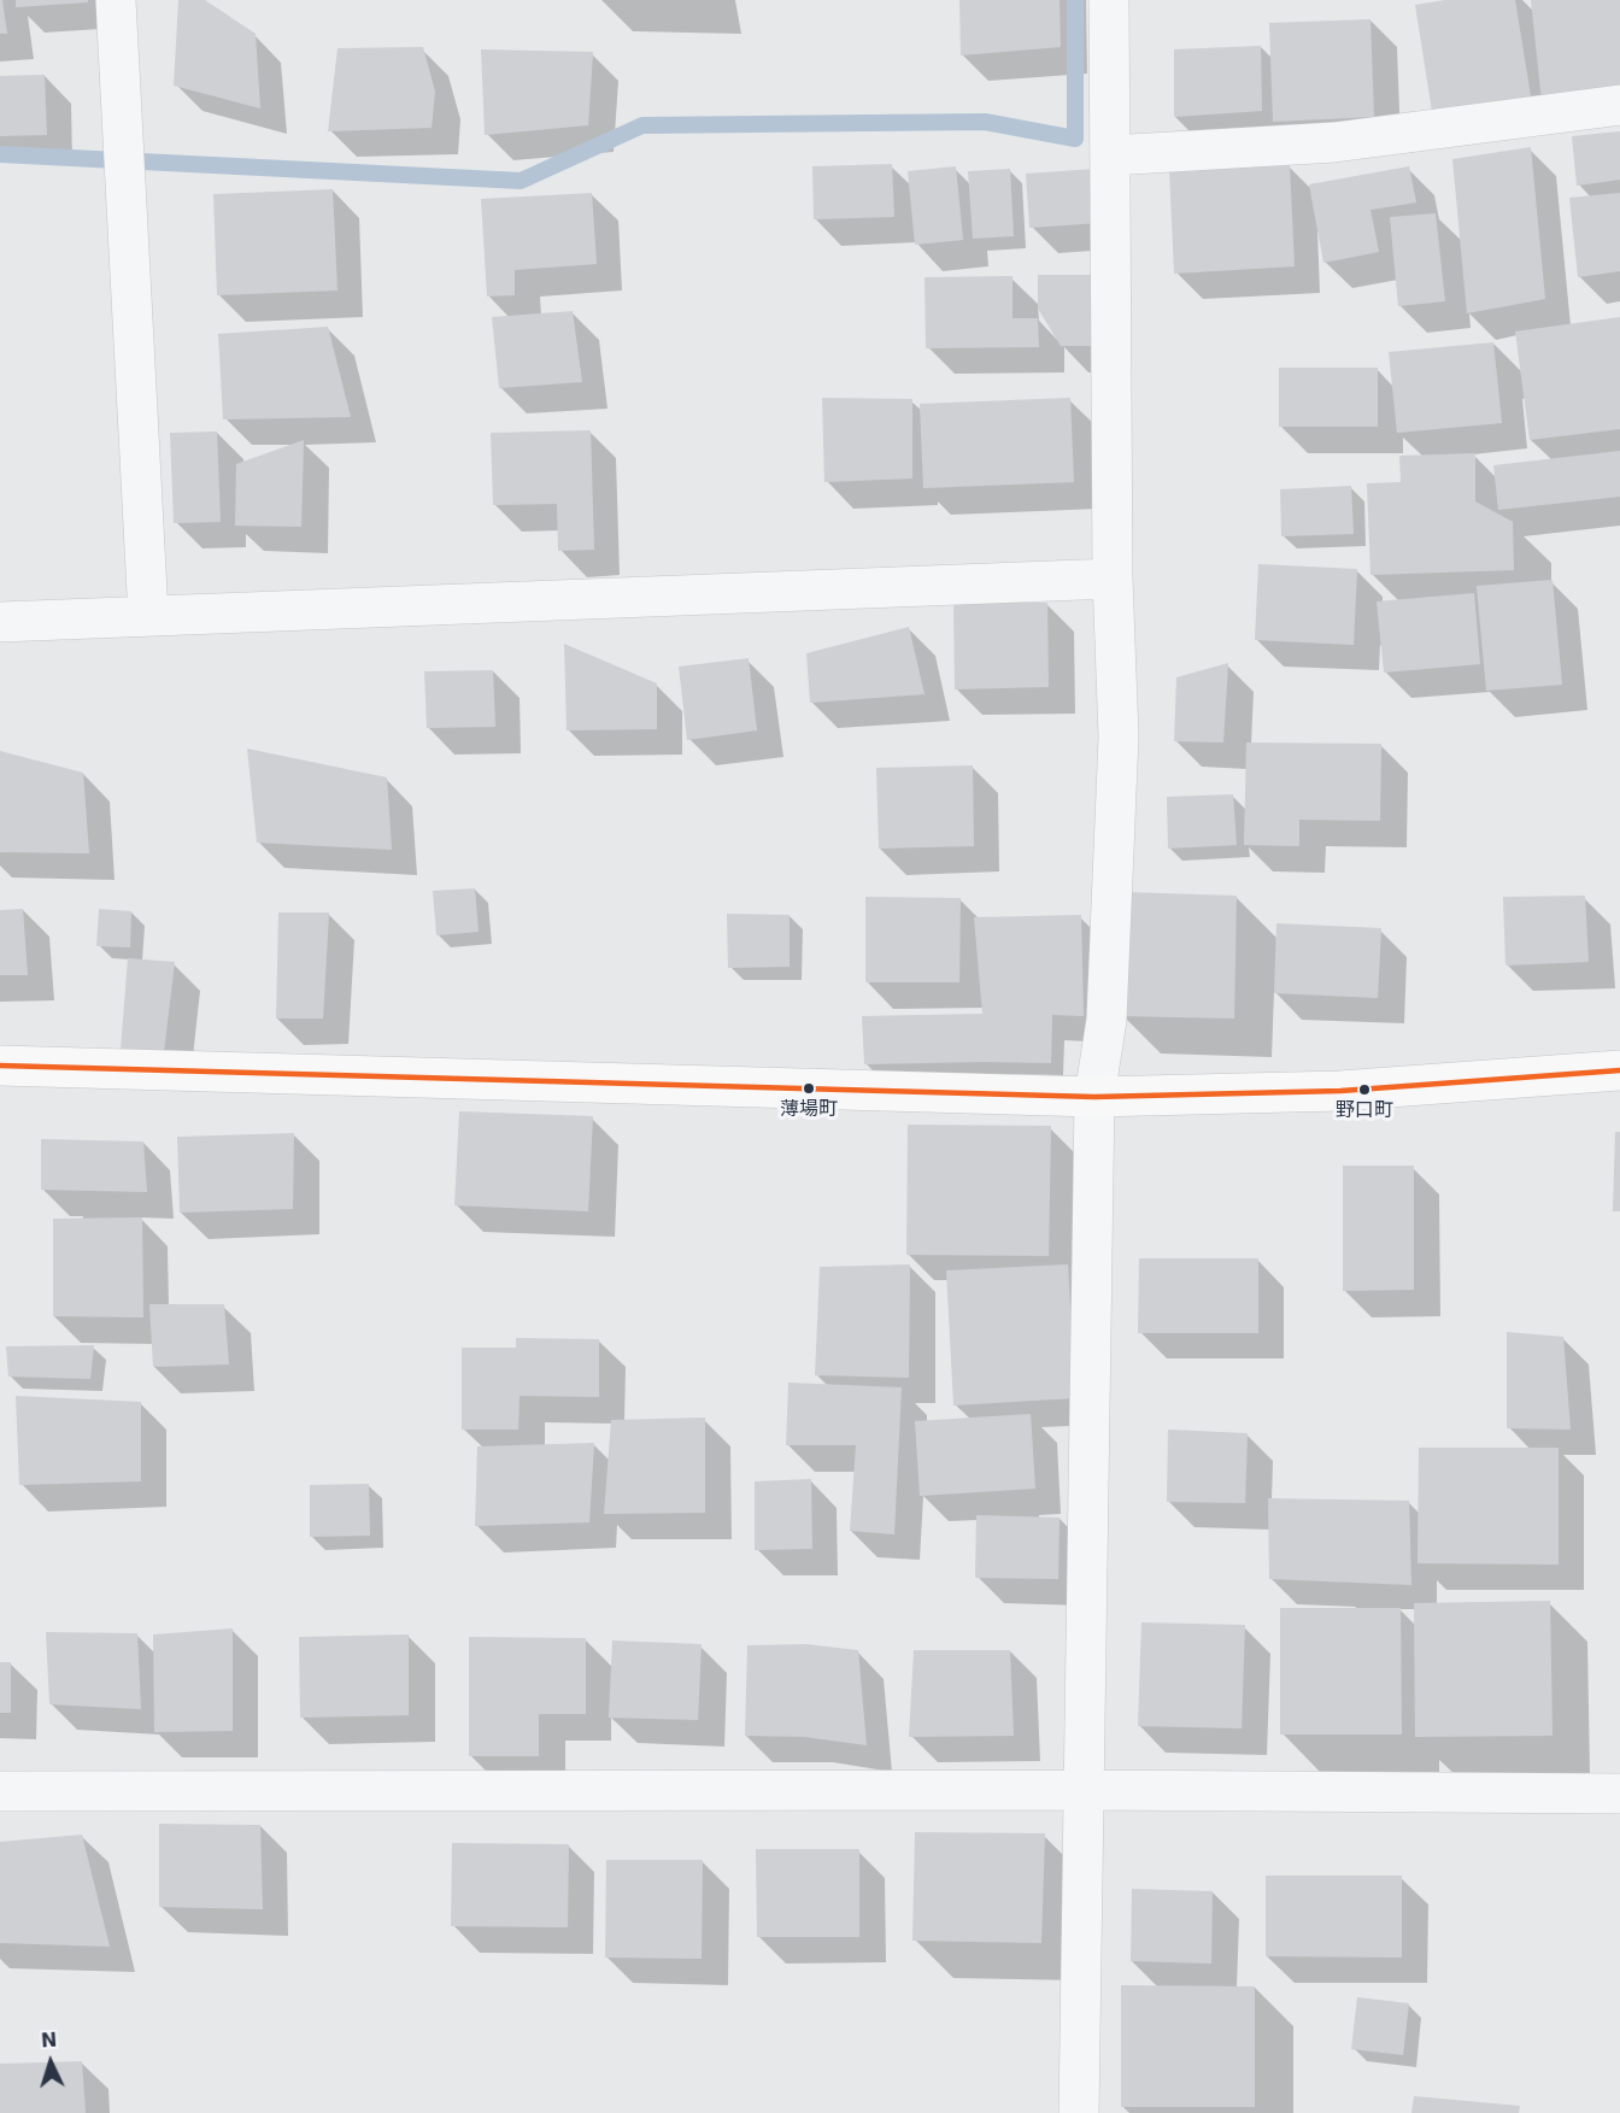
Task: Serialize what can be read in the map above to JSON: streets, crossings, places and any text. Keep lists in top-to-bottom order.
{
  "places": ["薄場町", "野口町"],
  "north": "top"
}
